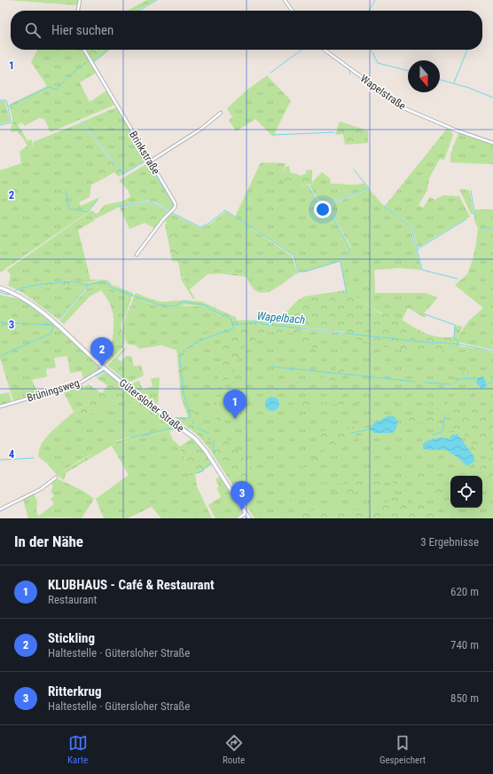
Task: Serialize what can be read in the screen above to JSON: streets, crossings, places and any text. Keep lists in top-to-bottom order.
{
  "streets": {
    "main road": ["Gütersloher Straße"],
    "street": ["Wapelstraße", "Brinkstraße", "Brüningsweg"]
  },
  "crossings": [
    ["Brüningsweg", "Gütersloher Straße"]
  ],
  "water": ["Wapelbach"],
  "north": "bottom",
  "page": {
    "search": "Hier suchen",
    "pins": ["2", "1", "3"],
    "heading": ["In der Nähe", "3 Ergebnisse"],
    "list": [
      {
        "mark": "1",
        "name": "KLUBHAUS - Café & Restaurant",
        "note": "Restaurant",
        "value": "620 m"
      },
      {
        "mark": "2",
        "name": "Stickling",
        "note": "Haltestelle · Gütersloher Straße",
        "value": "740 m"
      },
      {
        "mark": "3",
        "name": "Ritterkrug",
        "note": "Haltestelle · Gütersloher Straße",
        "value": "850 m"
      }
    ],
    "nav": ["Karte", "Route", "Gespeichert"]
  },
  "grid": {
    "rows": [
      "1",
      "2",
      "3",
      "4"
    ]
  }
}
